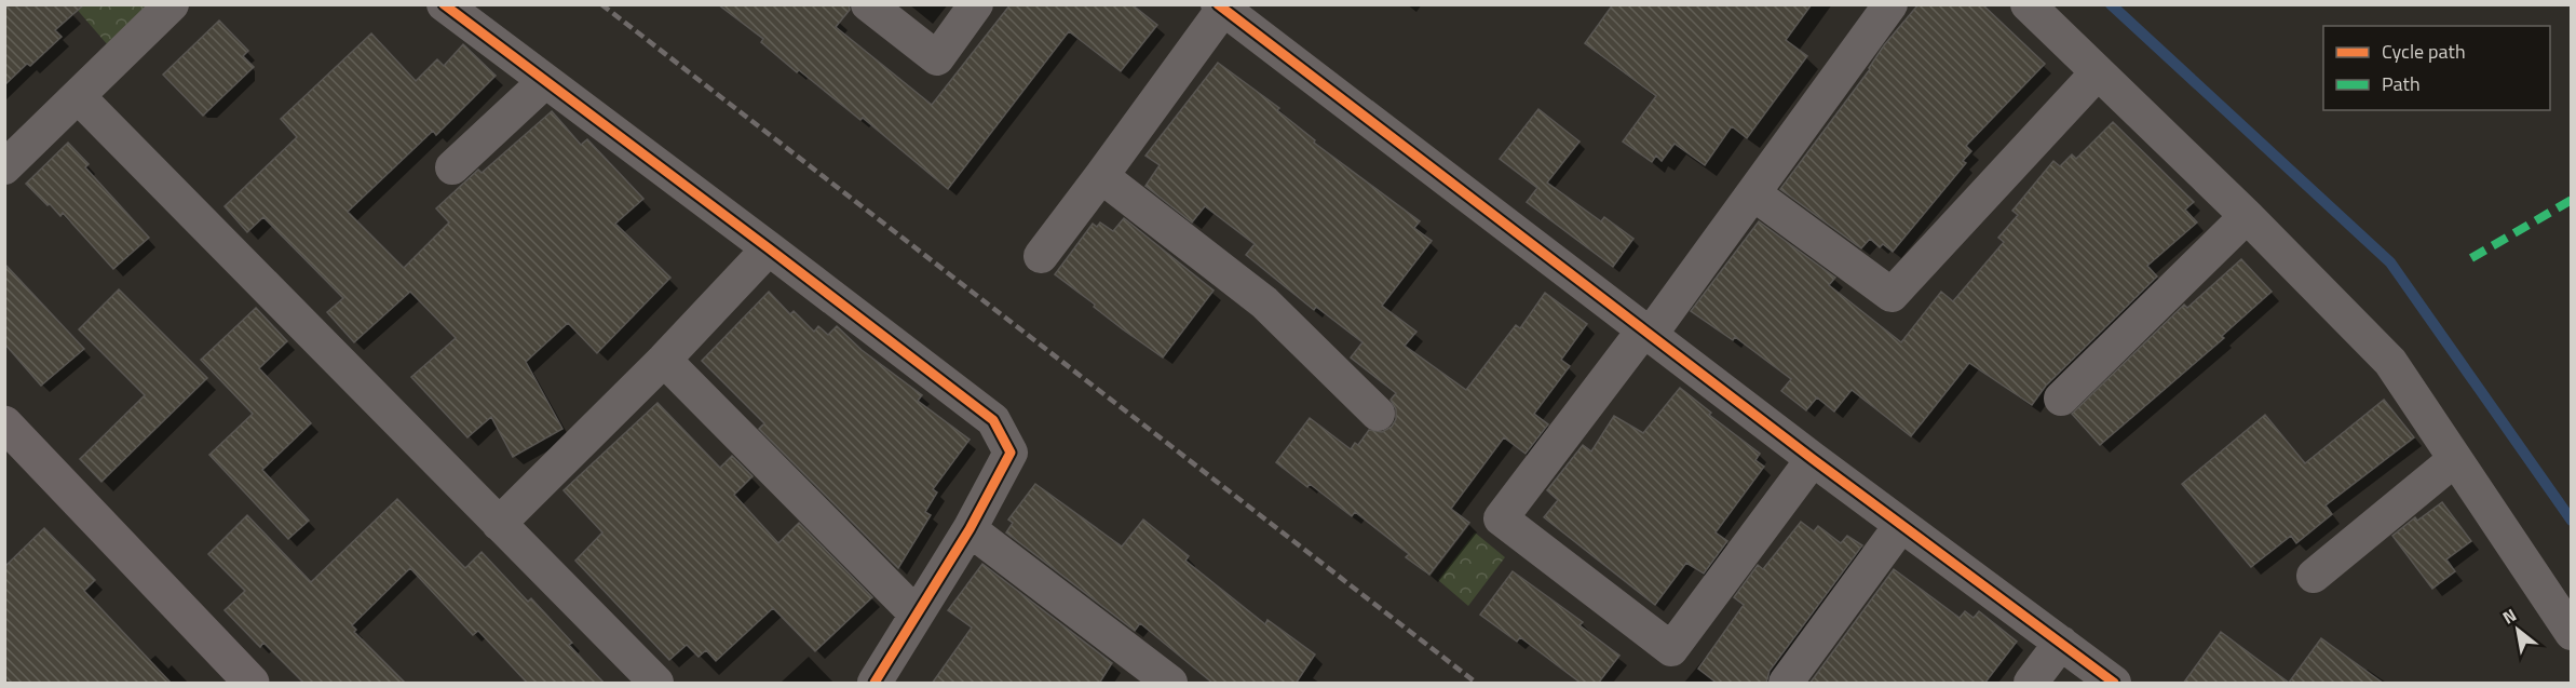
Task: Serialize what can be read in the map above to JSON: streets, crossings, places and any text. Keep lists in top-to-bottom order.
{
  "legend": ["Cycle path", "Path"],
  "north": "top left"
}
